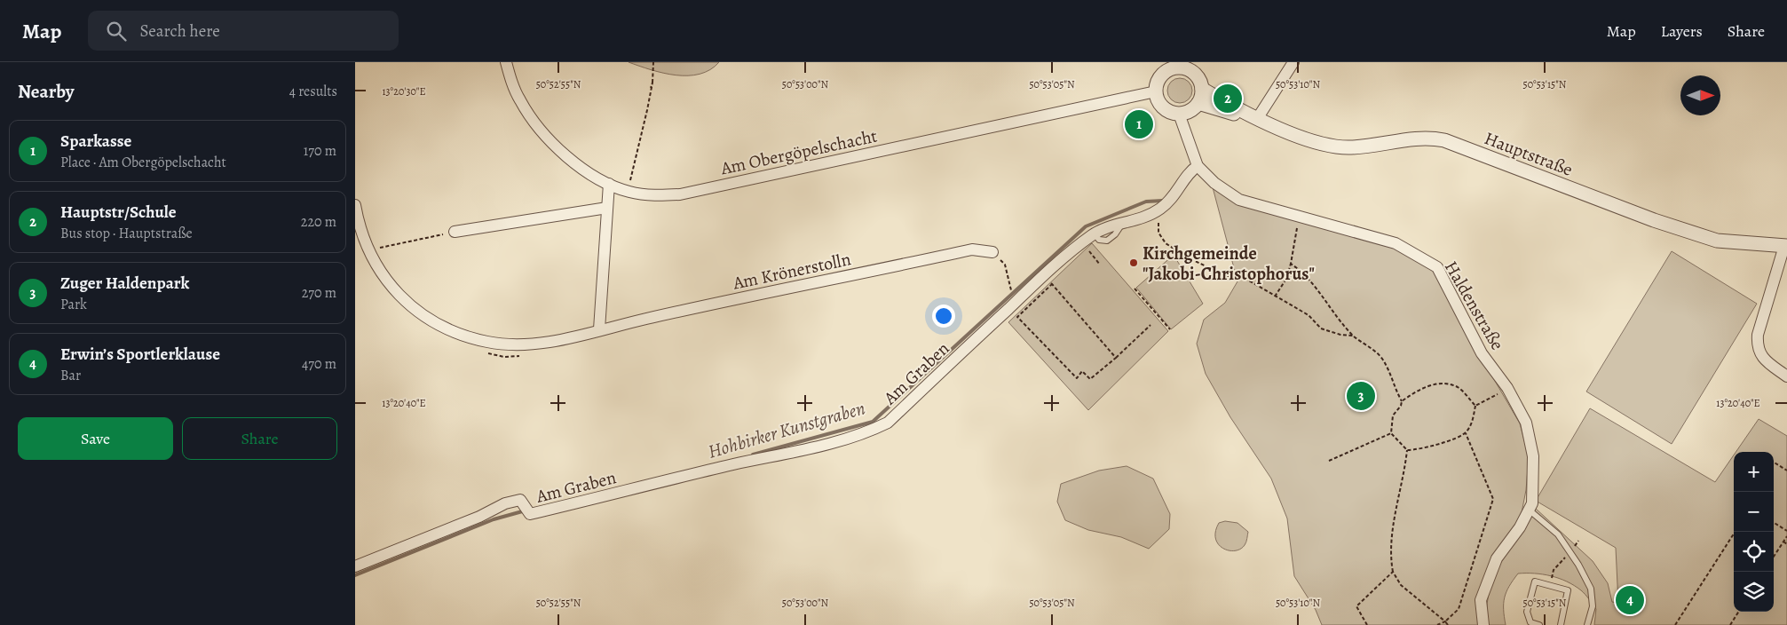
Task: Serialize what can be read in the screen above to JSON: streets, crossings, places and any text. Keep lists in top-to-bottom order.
{
  "streets": {
    "street": [
      "Am Obergöpelschacht",
      "Hauptstraße",
      "Am Krönerstolln",
      "Haldenstraße",
      "Am Graben"
    ]
  },
  "crossings": [
    ["Am Obergöpelschacht", "Hauptstraße"],
    ["Am Obergöpelschacht", "Haldenstraße"],
    ["Hauptstraße", "Haldenstraße"],
    ["Haldenstraße", "Am Graben"]
  ],
  "water": ["Hohbirker Kunstgraben"],
  "places": ["Kirchgemeinde \"Jakobi-Christophorus\""],
  "north": "right",
  "page": {
    "header": "Map",
    "search": "Search here",
    "nav": ["Map", "Layers", "Share"],
    "heading": ["Nearby", "4 results"],
    "pins": [
      "2",
      "1",
      "3",
      "4"
    ],
    "list": [
      {
        "mark": "1",
        "name": "Sparkasse",
        "note": "Place · Am Obergöpelschacht",
        "value": "170 m"
      },
      {
        "mark": "2",
        "name": "Hauptstr/Schule",
        "note": "Bus stop · Hauptstraße",
        "value": "220 m"
      },
      {
        "mark": "3",
        "name": "Zuger Haldenpark",
        "note": "Park",
        "value": "270 m"
      },
      {
        "mark": "4",
        "name": "Erwin’s Sportlerklause",
        "note": "Bar",
        "value": "470 m"
      }
    ],
    "buttons": ["Save", "Share"],
    "map_buttons": ["+", "−"]
  },
  "coordinates": [
    "50°52'55\"N",
    "50°53'00\"N",
    "50°53'05\"N",
    "50°53'10\"N",
    "50°53'15\"N",
    "13°20'30\"E",
    "13°20'40\"E"
  ]
}
